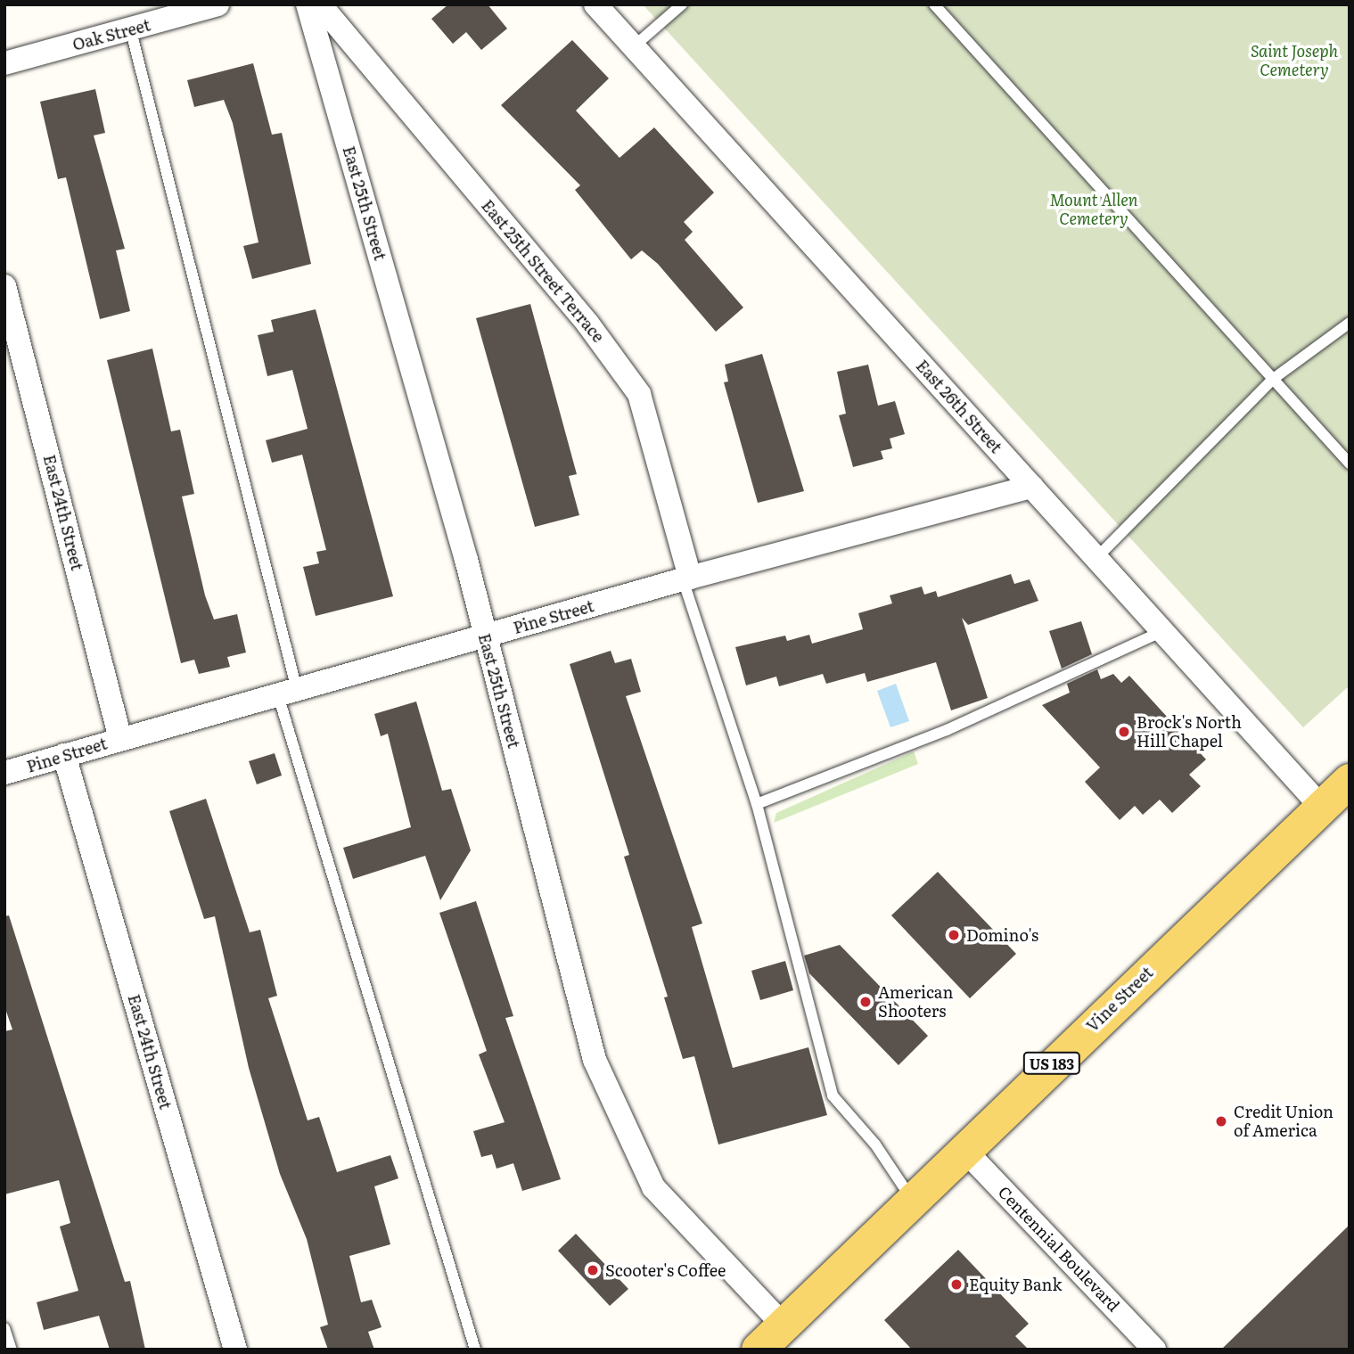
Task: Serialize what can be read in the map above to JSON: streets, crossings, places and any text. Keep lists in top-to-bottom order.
{
  "streets": {
    "main road": ["Vine Street", "US 183"],
    "street": [
      "Oak Street",
      "East 25th Street",
      "East 25th Street Terrace",
      "East 26th Street",
      "East 24th Street",
      "Pine Street",
      "Centennial Boulevard"
    ]
  },
  "crossings": [
    ["East 25th Street", "Pine Street"],
    ["East 25th Street", "Vine Street"],
    ["East 25th Street Terrace", "Pine Street"],
    ["East 26th Street", "Pine Street"],
    ["East 26th Street", "Vine Street"],
    ["East 24th Street", "Pine Street"],
    ["Vine Street", "Centennial Boulevard"]
  ],
  "parks": ["Saint Joseph Cemetery", "Mount Allen Cemetery"],
  "places": [
    "Brock's North Hill Chapel",
    "Domino's",
    "American Shooters",
    "Credit Union of America",
    "Scooter's Coffee",
    "Equity Bank"
  ]
}
